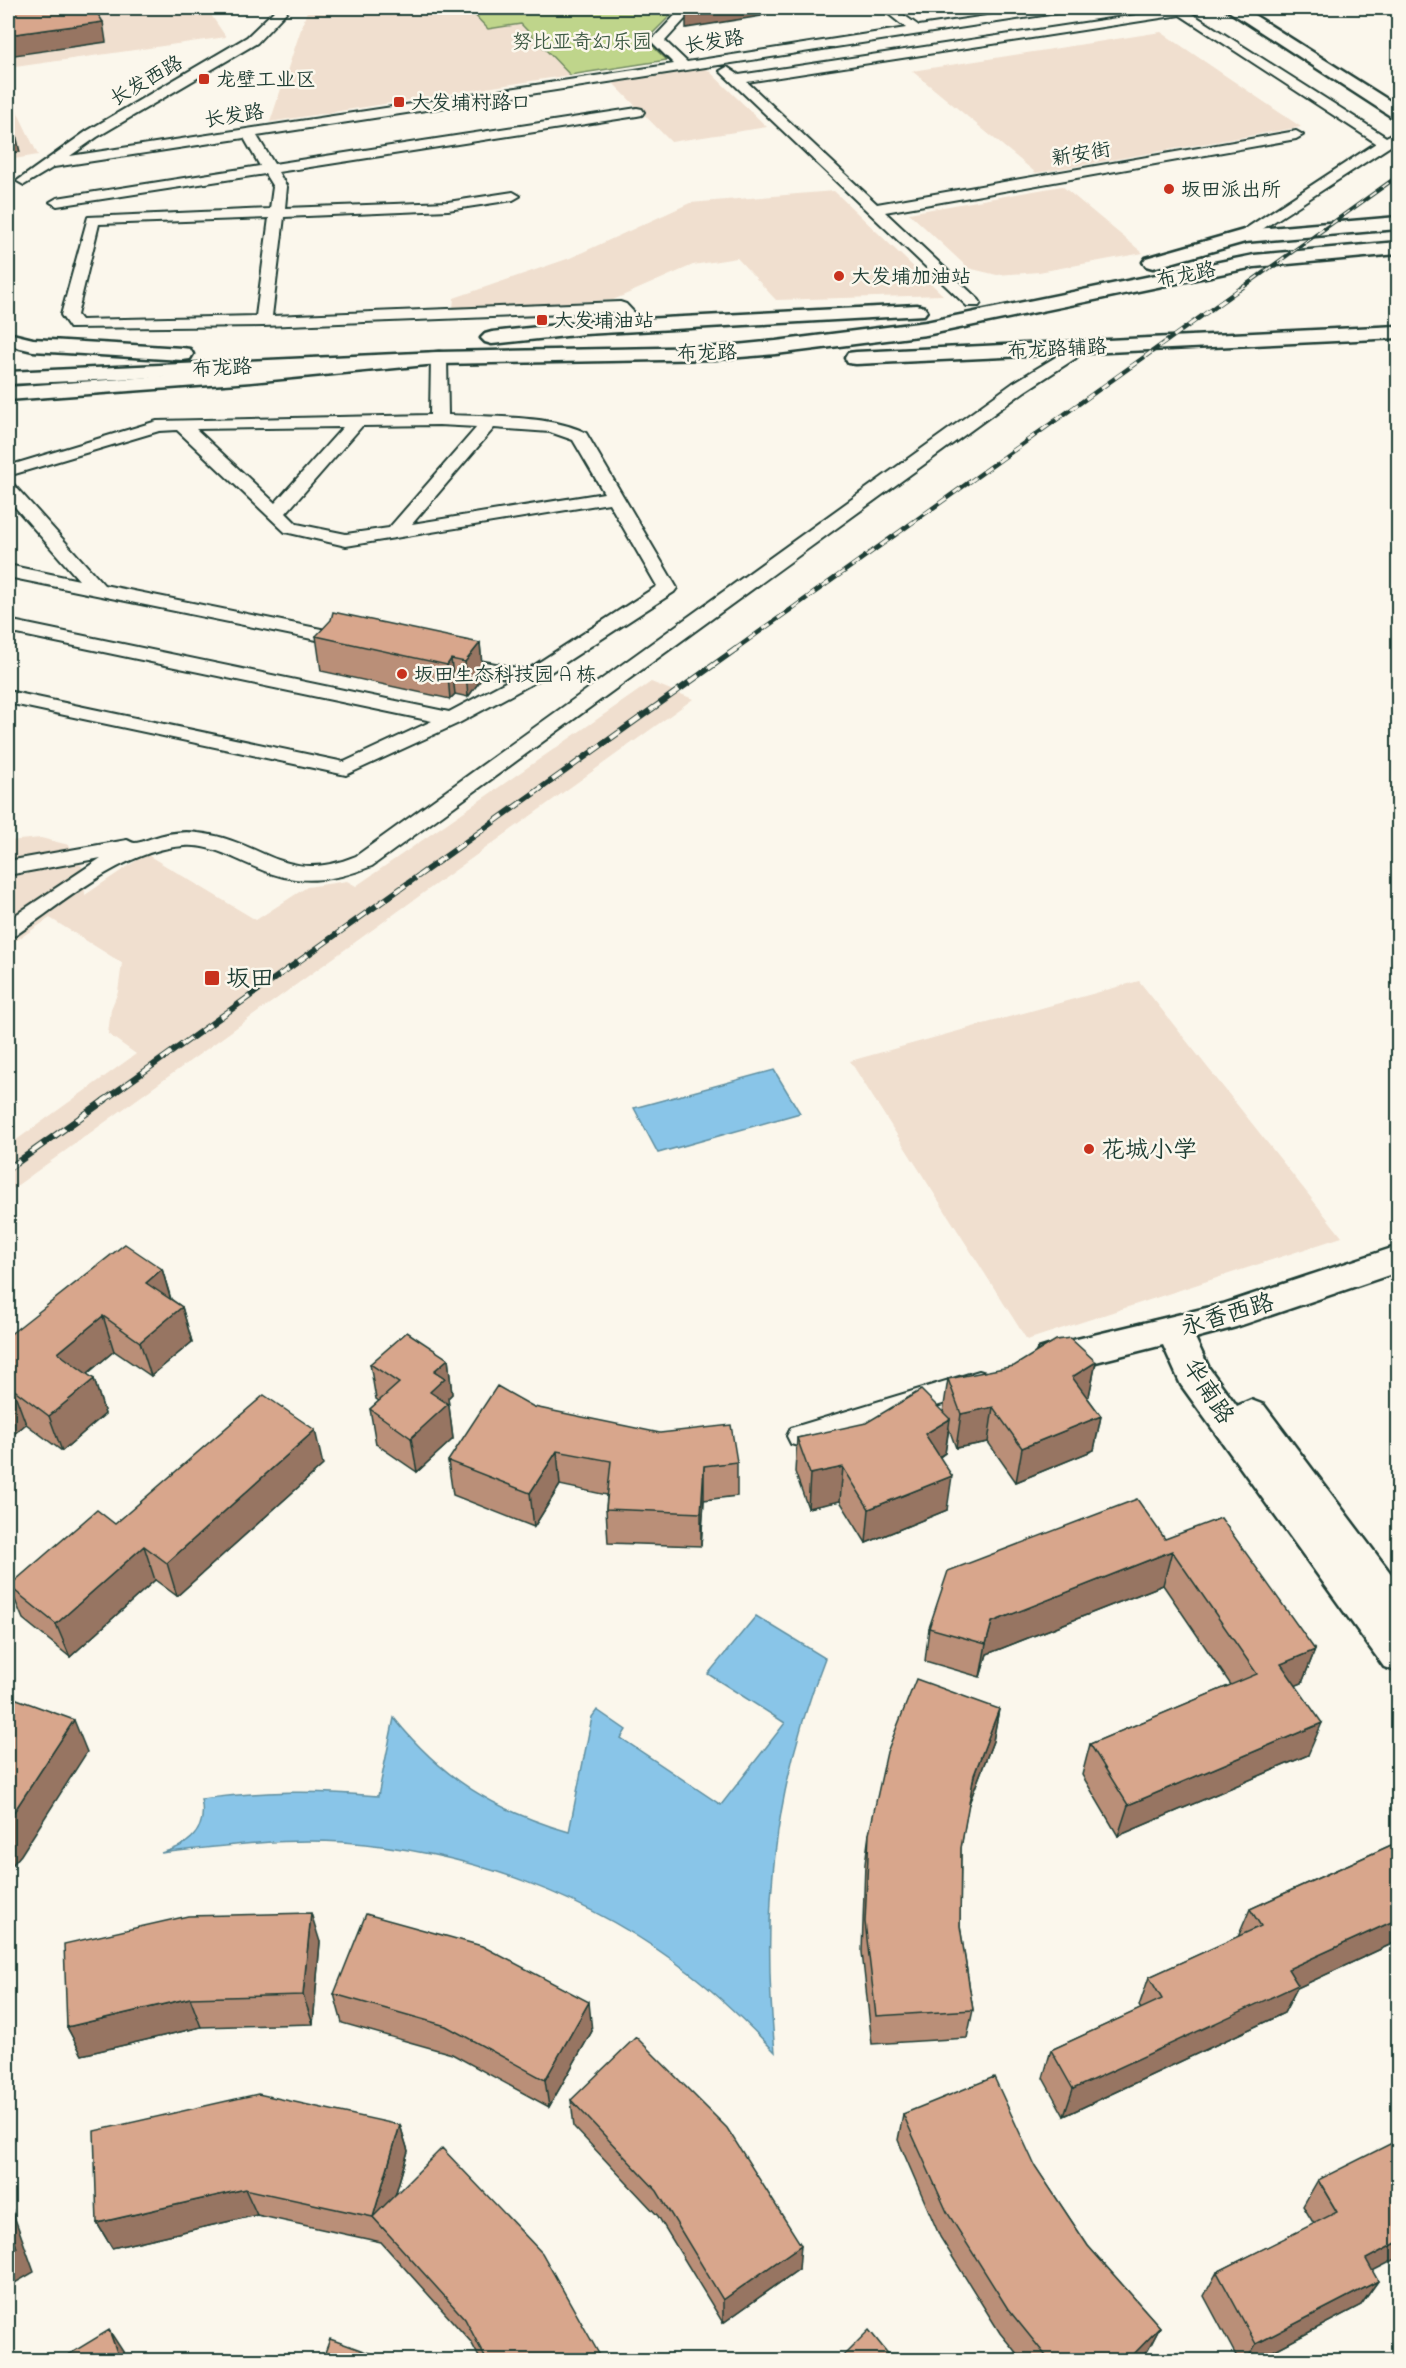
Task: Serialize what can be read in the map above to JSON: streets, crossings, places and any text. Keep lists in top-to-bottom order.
{
  "streets": {
    "main road": [
      "布龙路",
      "布龙路辅路",
      "永香西路",
      "华南路"
    ],
    "street": ["长发路", "长发西路", "新安街"]
  },
  "crossings": [
    ["长发路", "长发西路"],
    ["布龙路", "布龙路辅路"],
    ["永香西路", "华南路"]
  ],
  "parks": ["努比亚奇幻乐园"],
  "places": {
    "transit": [
      "龙壁工业区",
      "大发埔村路口",
      "大发埔油站",
      "坂田"
    ],
    "other": [
      "坂田派出所",
      "大发埔加油站",
      "坂田生态科技园 A 栋",
      "花城小学"
    ]
  }
}
